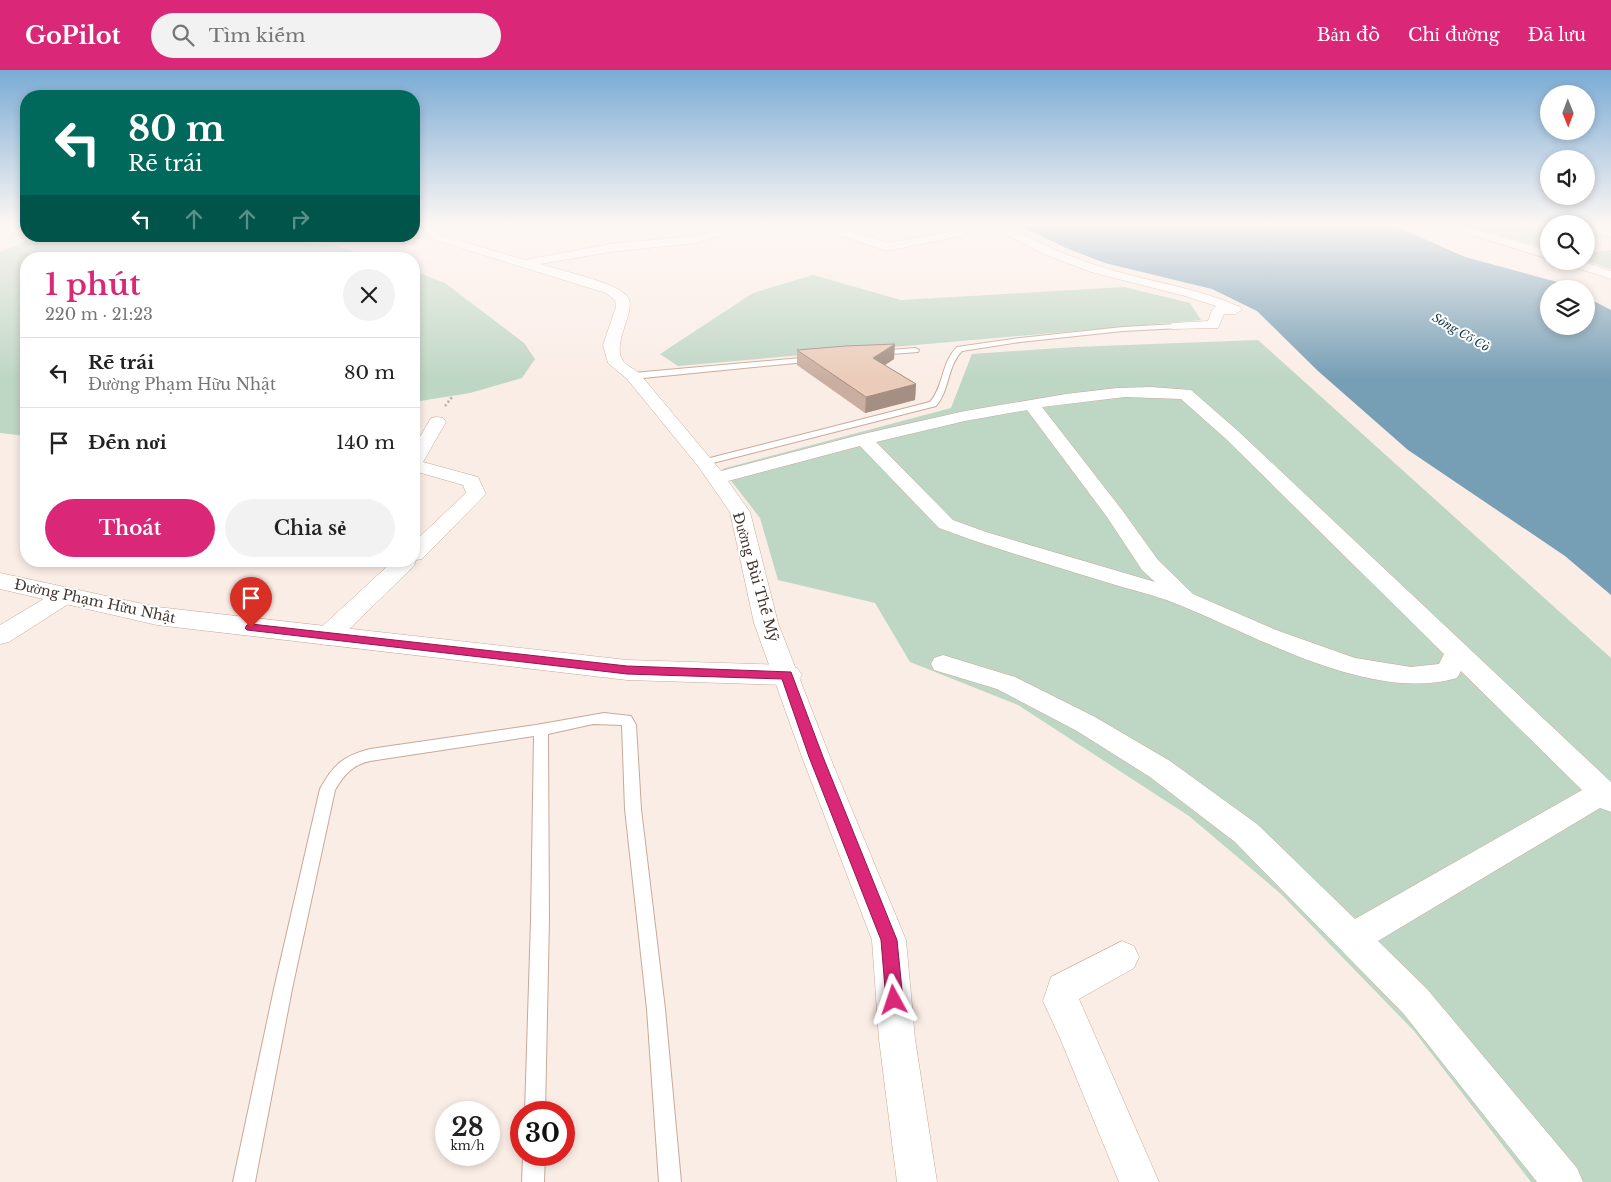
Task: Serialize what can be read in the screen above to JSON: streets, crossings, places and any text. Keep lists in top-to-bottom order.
{
  "streets": {
    "street": ["Đường Bùi Thế Mỹ", "Đường Phạm Hữu Nhật"]
  },
  "crossings": [
    ["Đường Bùi Thế Mỹ", "Đường Phạm Hữu Nhật"]
  ],
  "water": ["Sông Cổ Cò"],
  "north": "bottom",
  "page": {
    "header": "GoPilot",
    "search": "Tìm kiếm",
    "nav": ["Bản đồ", "Chỉ đường", "Đã lưu"],
    "turn": ["80 m", "Rẽ trái"],
    "heading": ["1 phút", "220 m · 21:23"],
    "list": [
      {
        "name": "Rẽ trái",
        "note": "Đường Phạm Hữu Nhật",
        "value": "80 m"
      },
      {
        "name": "Đến nơi",
        "value": "140 m"
      }
    ],
    "buttons": ["Thoát", "Chia sẻ"],
    "speed": "28 km/h",
    "limit": "30"
  }
}
